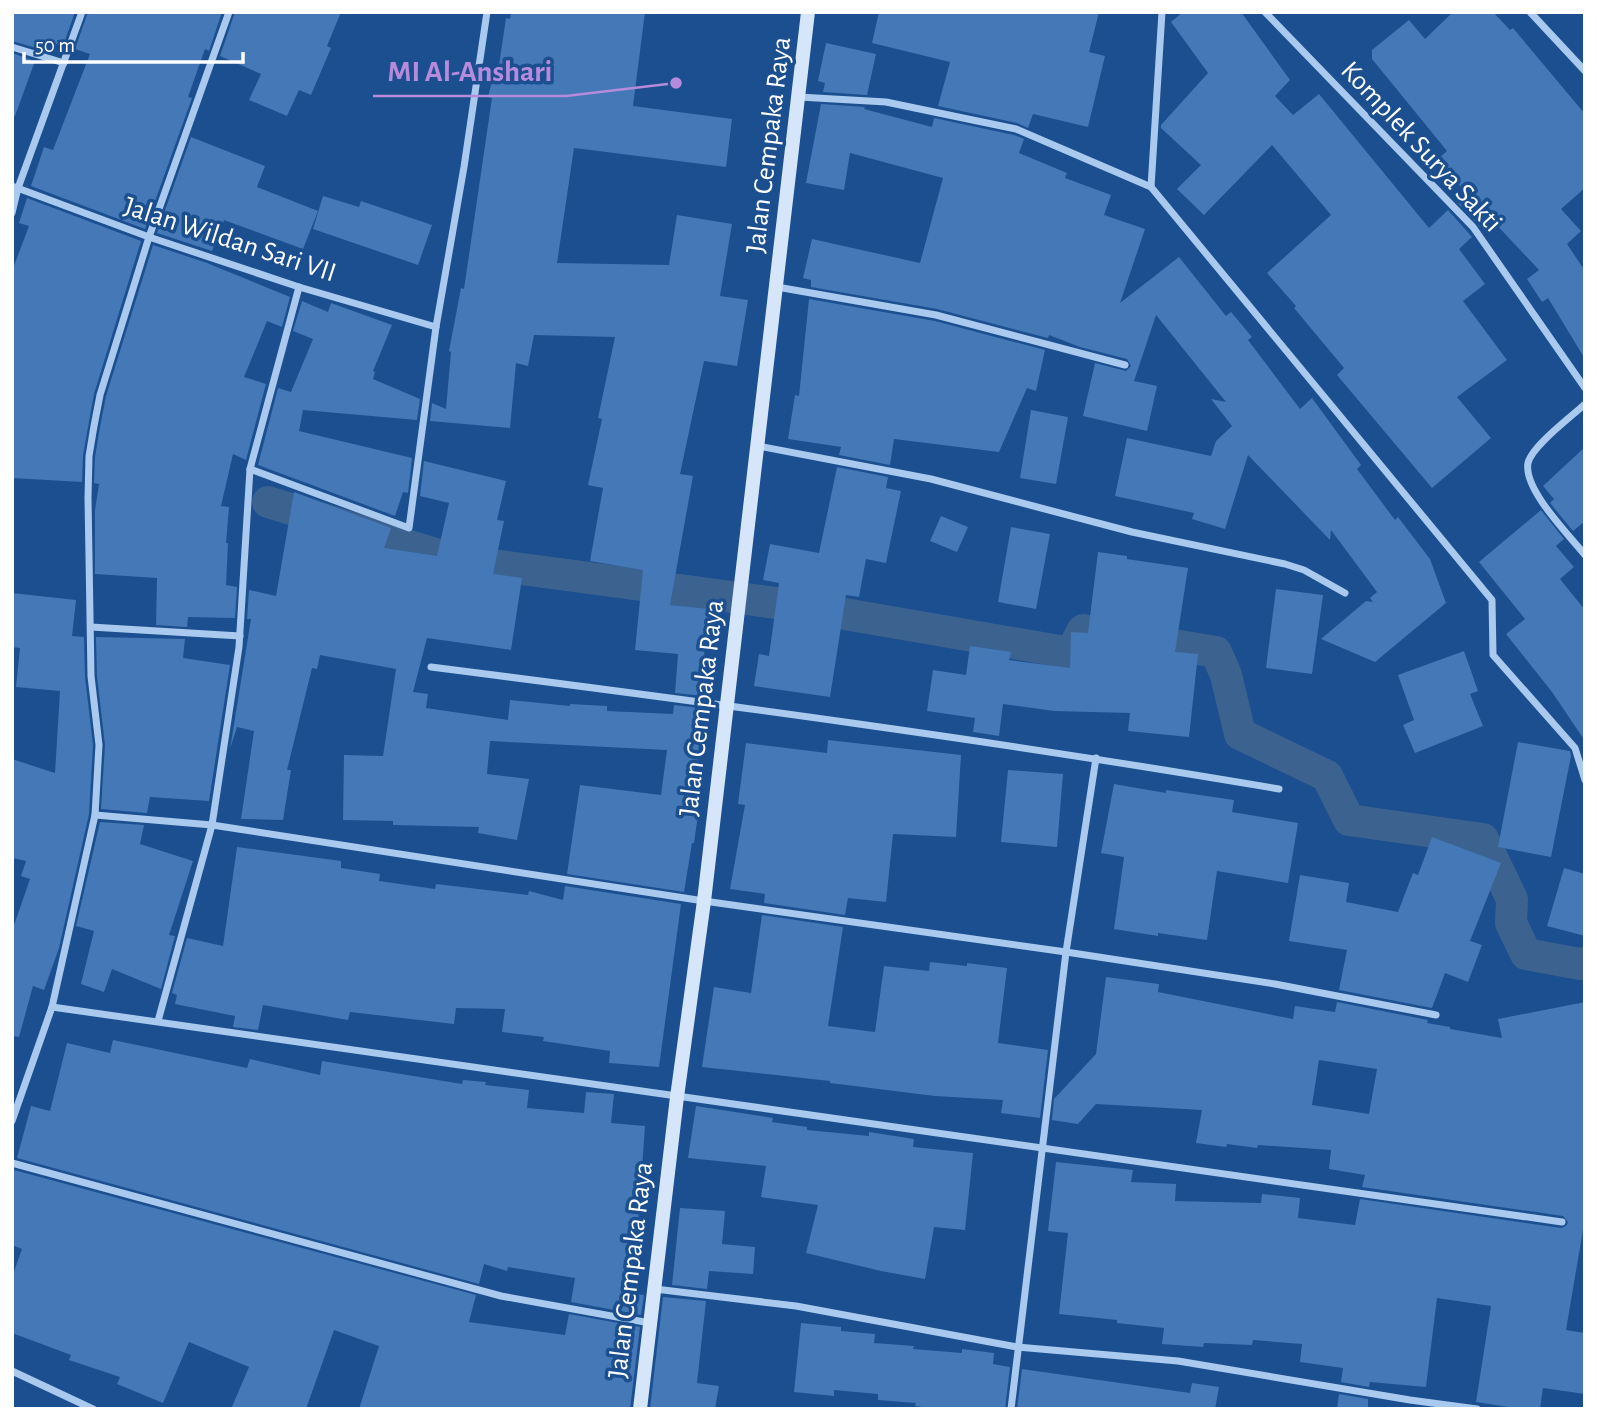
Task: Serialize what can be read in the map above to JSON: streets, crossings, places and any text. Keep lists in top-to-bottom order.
{
  "streets": {
    "street": ["Jalan Cempaka Raya", "Komplek Surya Sakti", "Jalan Wildan Sari VII"]
  },
  "places": ["MI Al-Anshari"],
  "scale_bar": "50 m"
}
